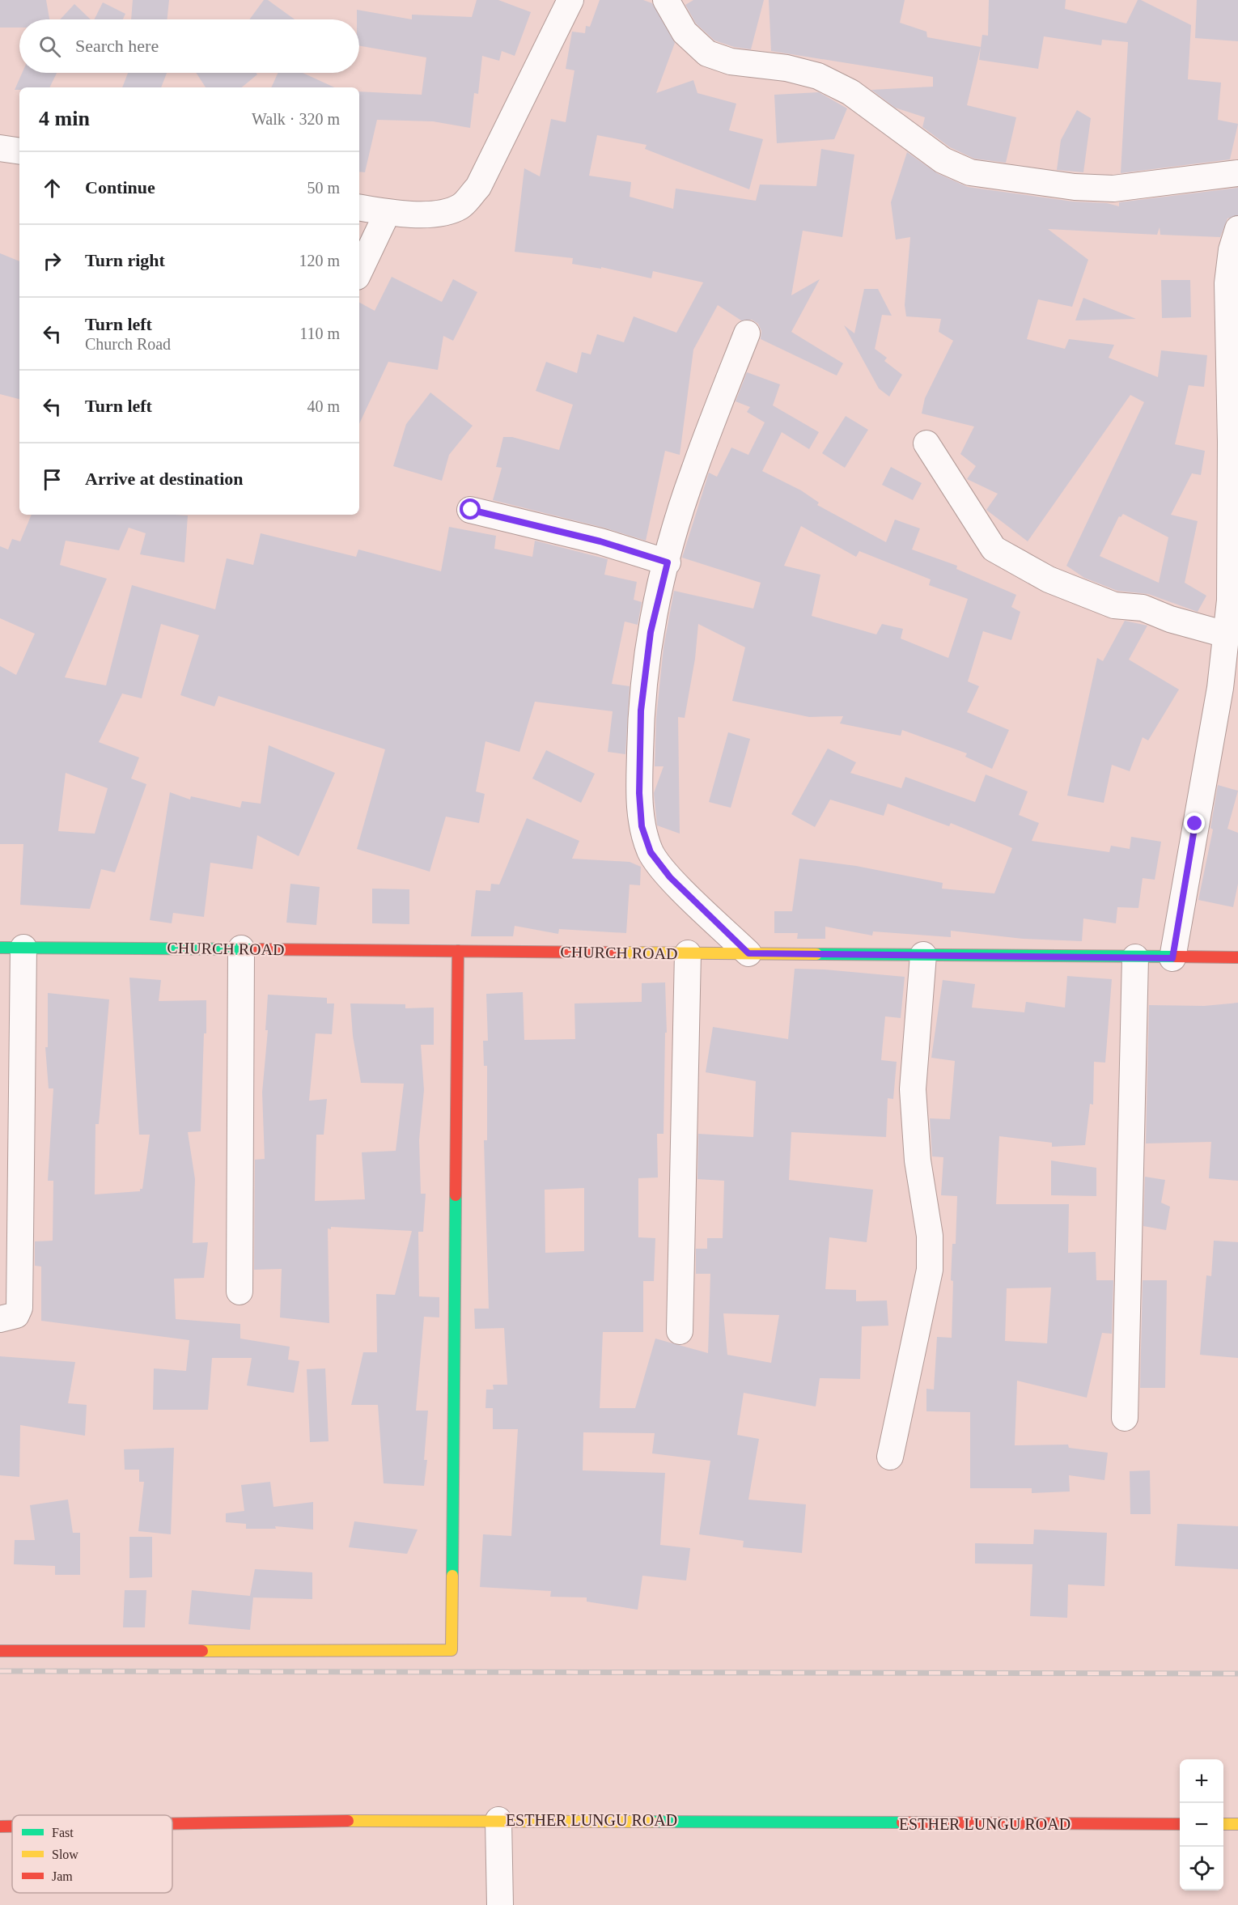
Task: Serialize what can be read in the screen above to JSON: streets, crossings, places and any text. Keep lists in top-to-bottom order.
{
  "streets": {
    "street": ["CHURCH ROAD", "ESTHER LUNGU ROAD"]
  },
  "legend": ["Fast", "Slow", "Jam"],
  "page": {
    "search": "Search here",
    "heading": ["4 min", "Walk · 320 m"],
    "list": [
      ["Continue", "50 m"],
      ["Turn right", "120 m"],
      ["Turn left", "Church Road", "110 m"],
      ["Turn left", "40 m"],
      "Arrive at destination"
    ],
    "map_buttons": ["+", "−"]
  }
}
